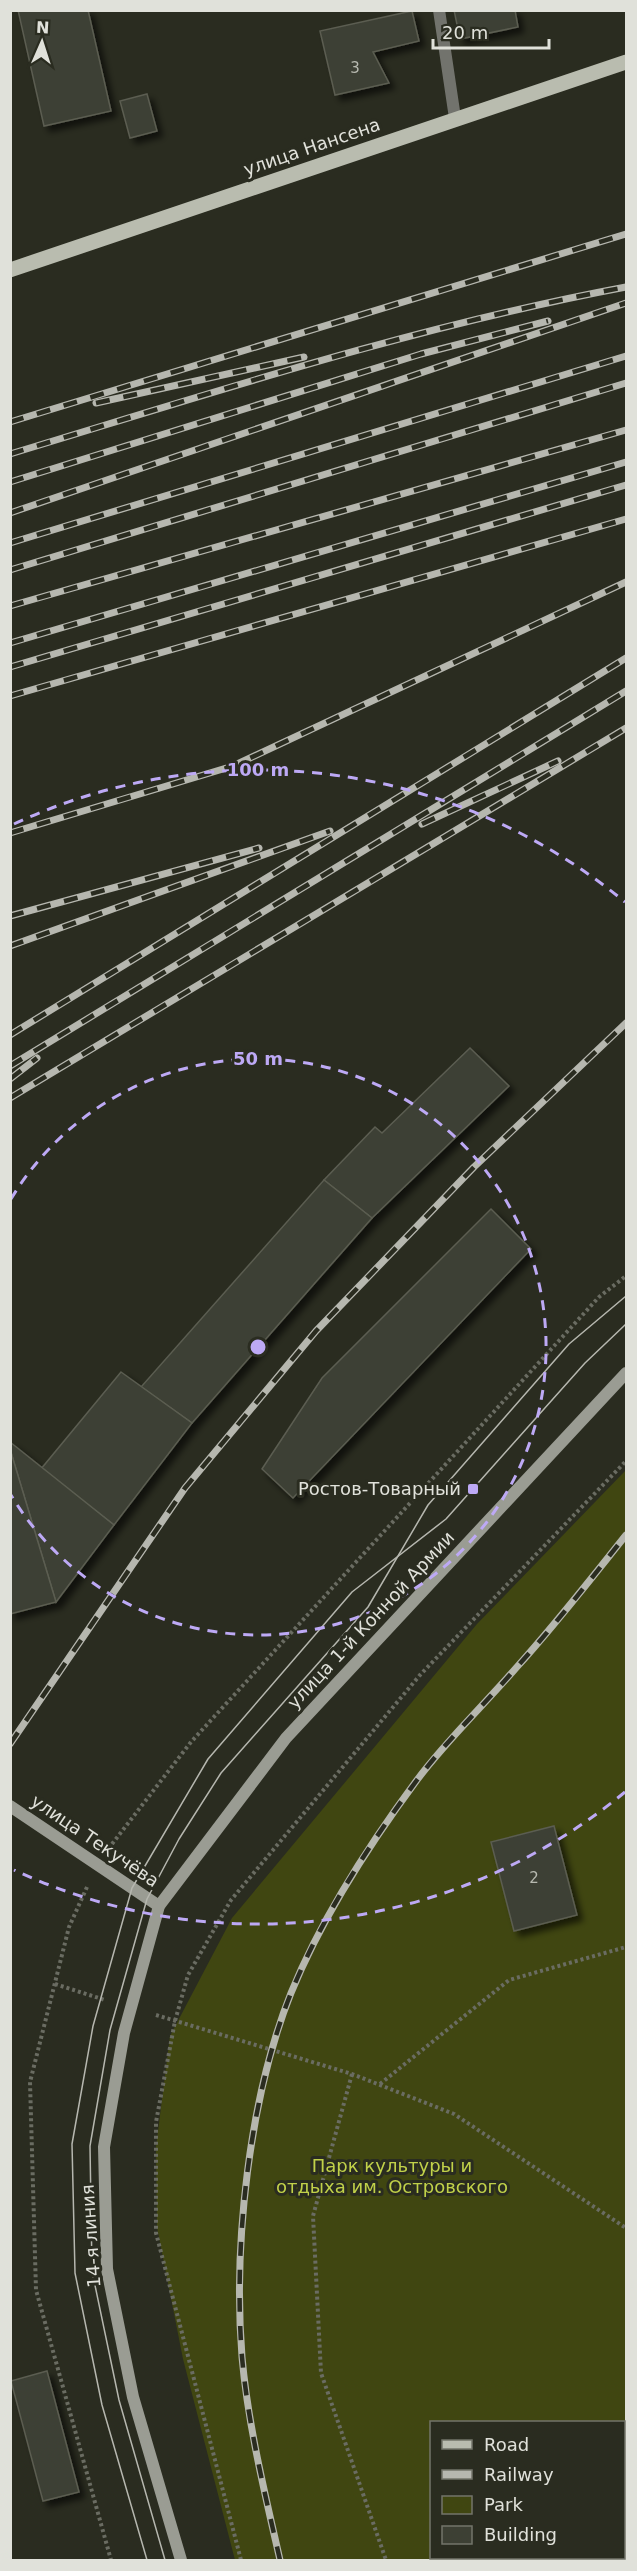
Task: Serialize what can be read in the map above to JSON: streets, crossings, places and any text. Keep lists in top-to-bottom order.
{
  "streets": {
    "main road": [
      "улица Нансена",
      "улица 1-й Конной Армии",
      "улица Текучёва",
      "14-я линия"
    ]
  },
  "crossings": [
    ["улица 1-й Конной Армии", "улица Текучёва"],
    ["улица 1-й Конной Армии", "14-я линия"],
    ["улица Текучёва", "14-я линия"]
  ],
  "parks": ["Парк культуры и отдыха им. Островского"],
  "places": {
    "transit": ["Ростов-Товарный"]
  },
  "house_numbers": ["3", "2"],
  "legend": [
    "Road",
    "Railway",
    "Park",
    "Building"
  ],
  "scale_bar": "20 m",
  "north": "top",
  "rings": ["100 m", "50 m"]
}
